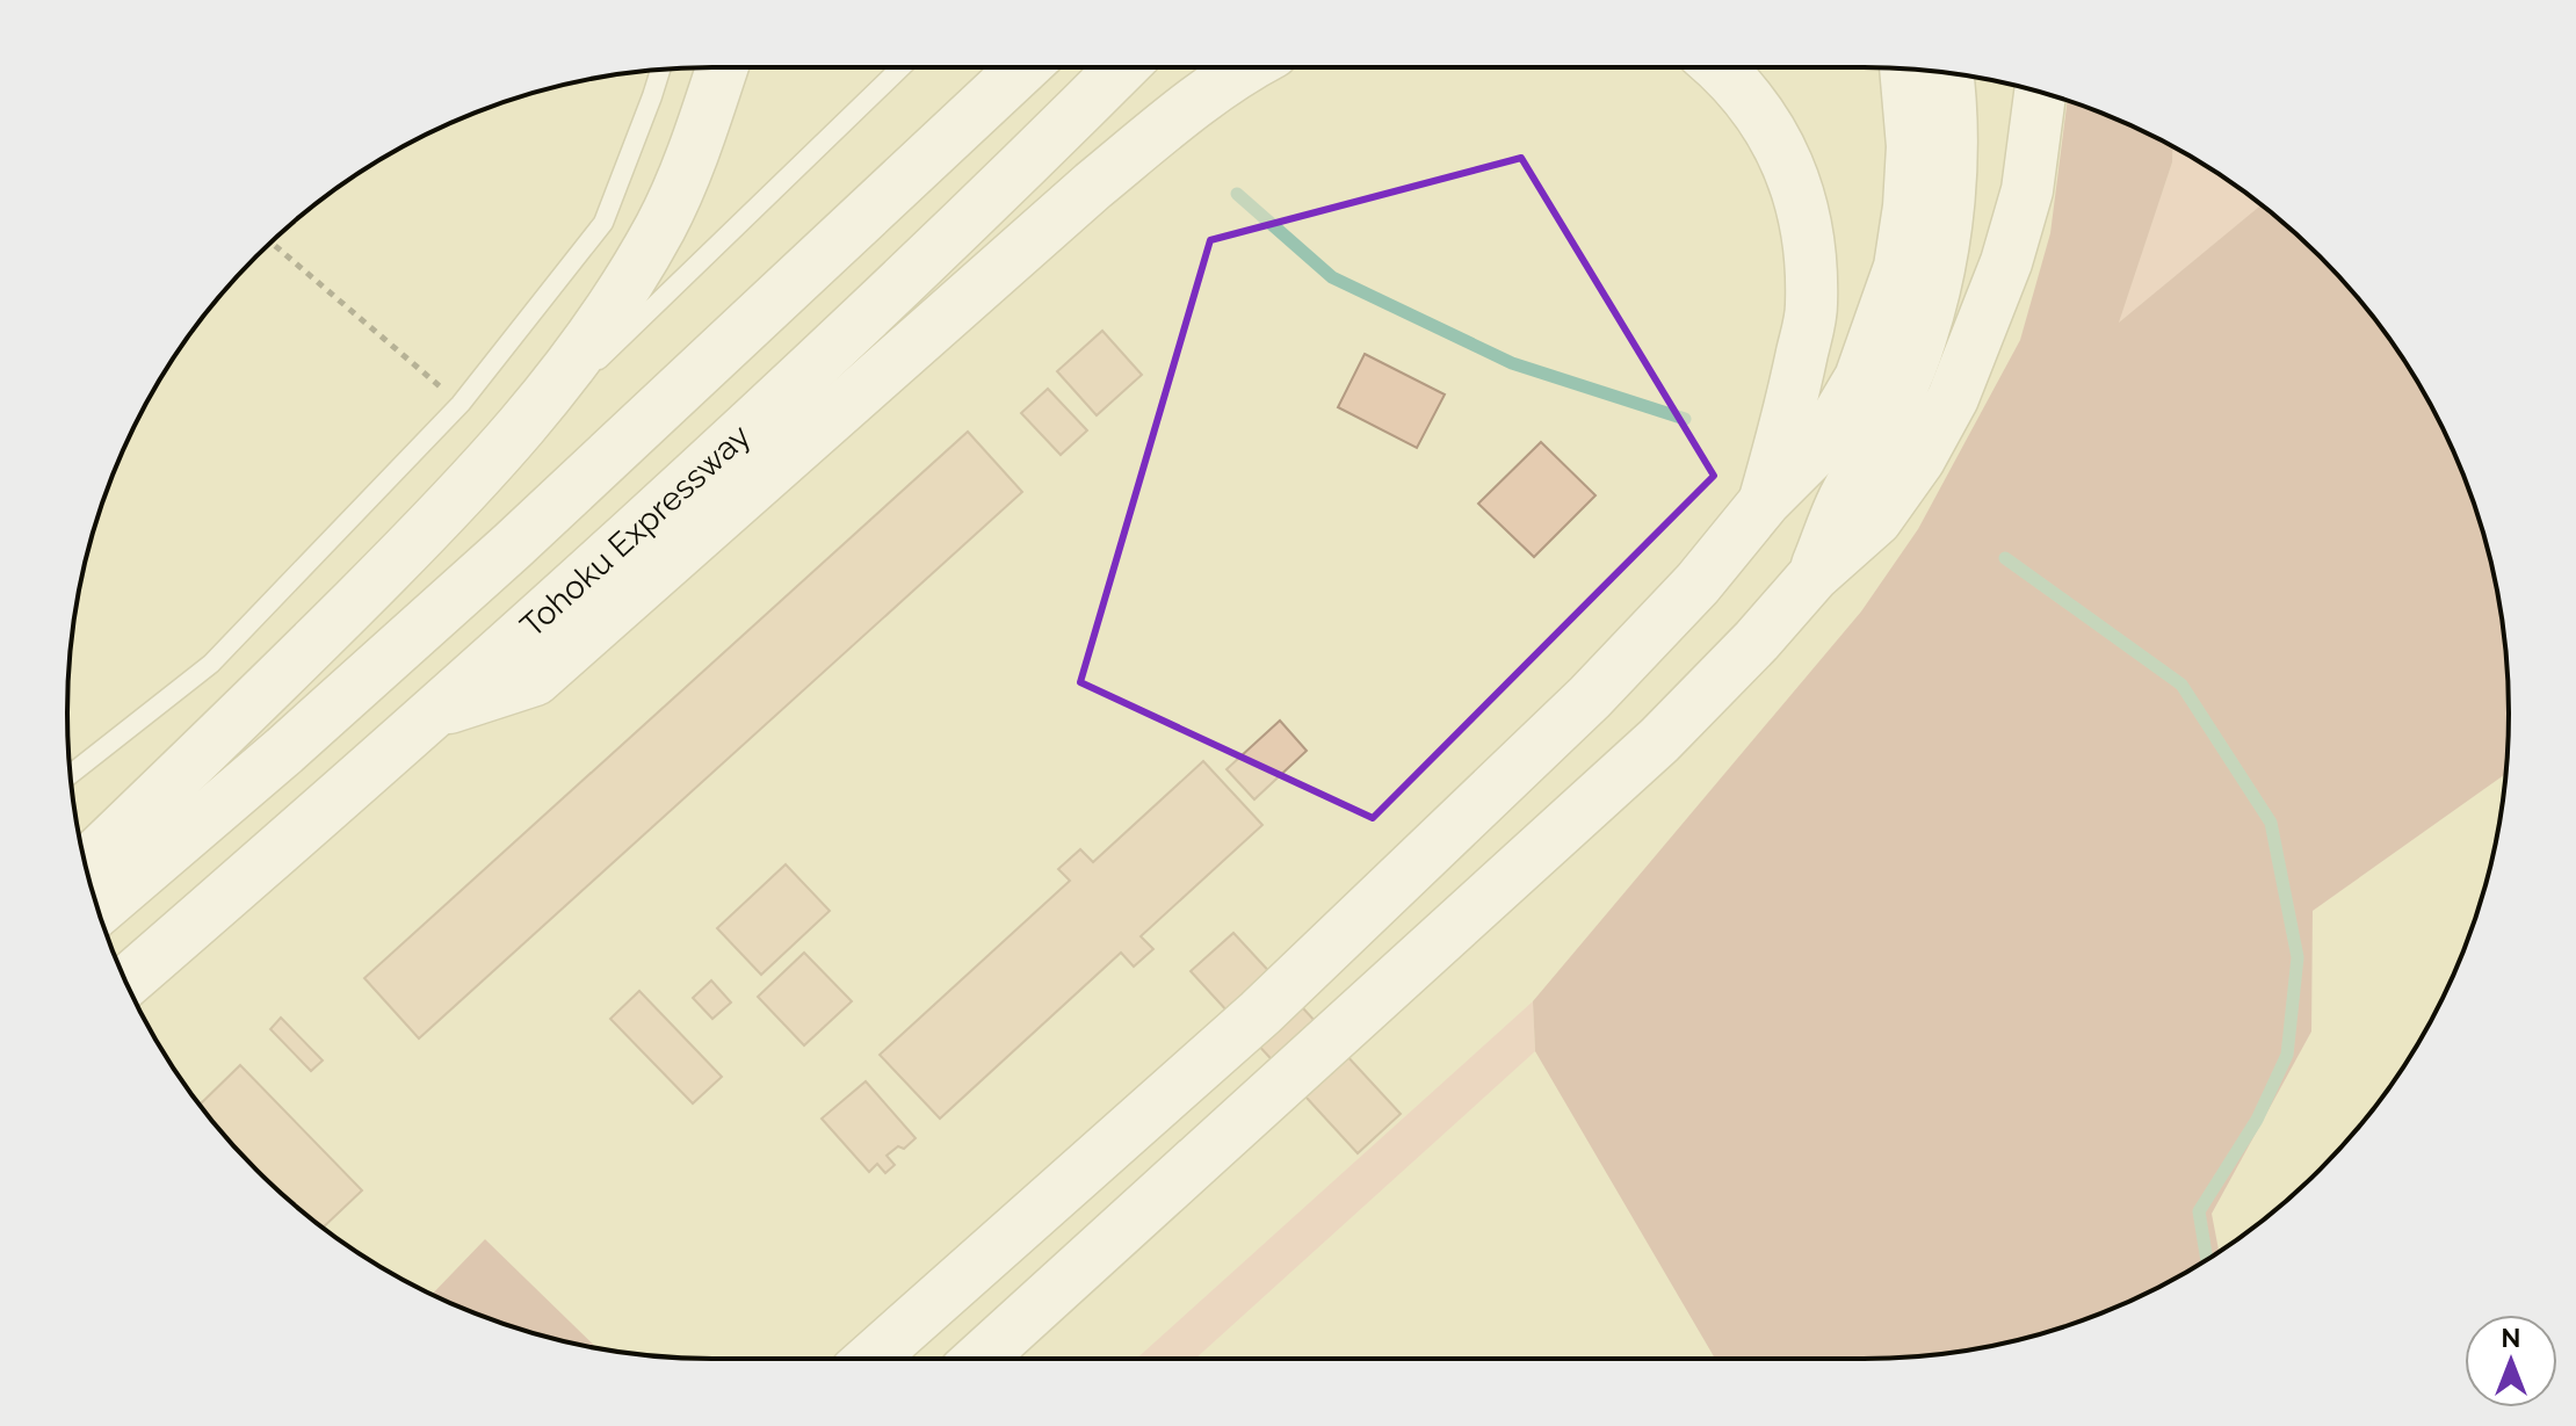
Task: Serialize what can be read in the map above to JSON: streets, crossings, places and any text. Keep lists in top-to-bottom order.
{
  "streets": {
    "highway": ["Tohoku Expressway"]
  },
  "north": "top"
}
